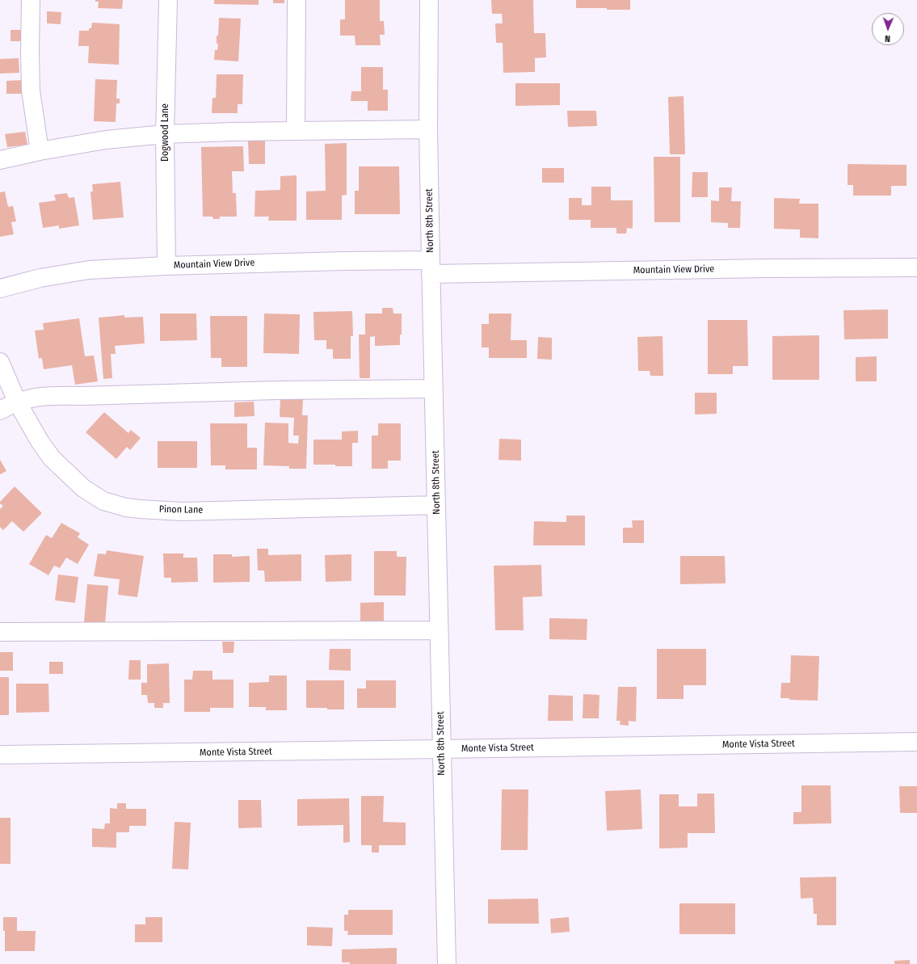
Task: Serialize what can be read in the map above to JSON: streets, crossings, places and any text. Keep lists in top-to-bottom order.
{
  "streets": {
    "street": [
      "Dogwood Lane",
      "North 8th Street",
      "Mountain View Drive",
      "Pinon Lane",
      "Monte Vista Street"
    ]
  },
  "crossings": [
    ["Dogwood Lane", "Mountain View Drive"],
    ["North 8th Street", "Mountain View Drive"],
    ["North 8th Street", "Pinon Lane"],
    ["North 8th Street", "Monte Vista Street"]
  ],
  "north": "bottom"
}
